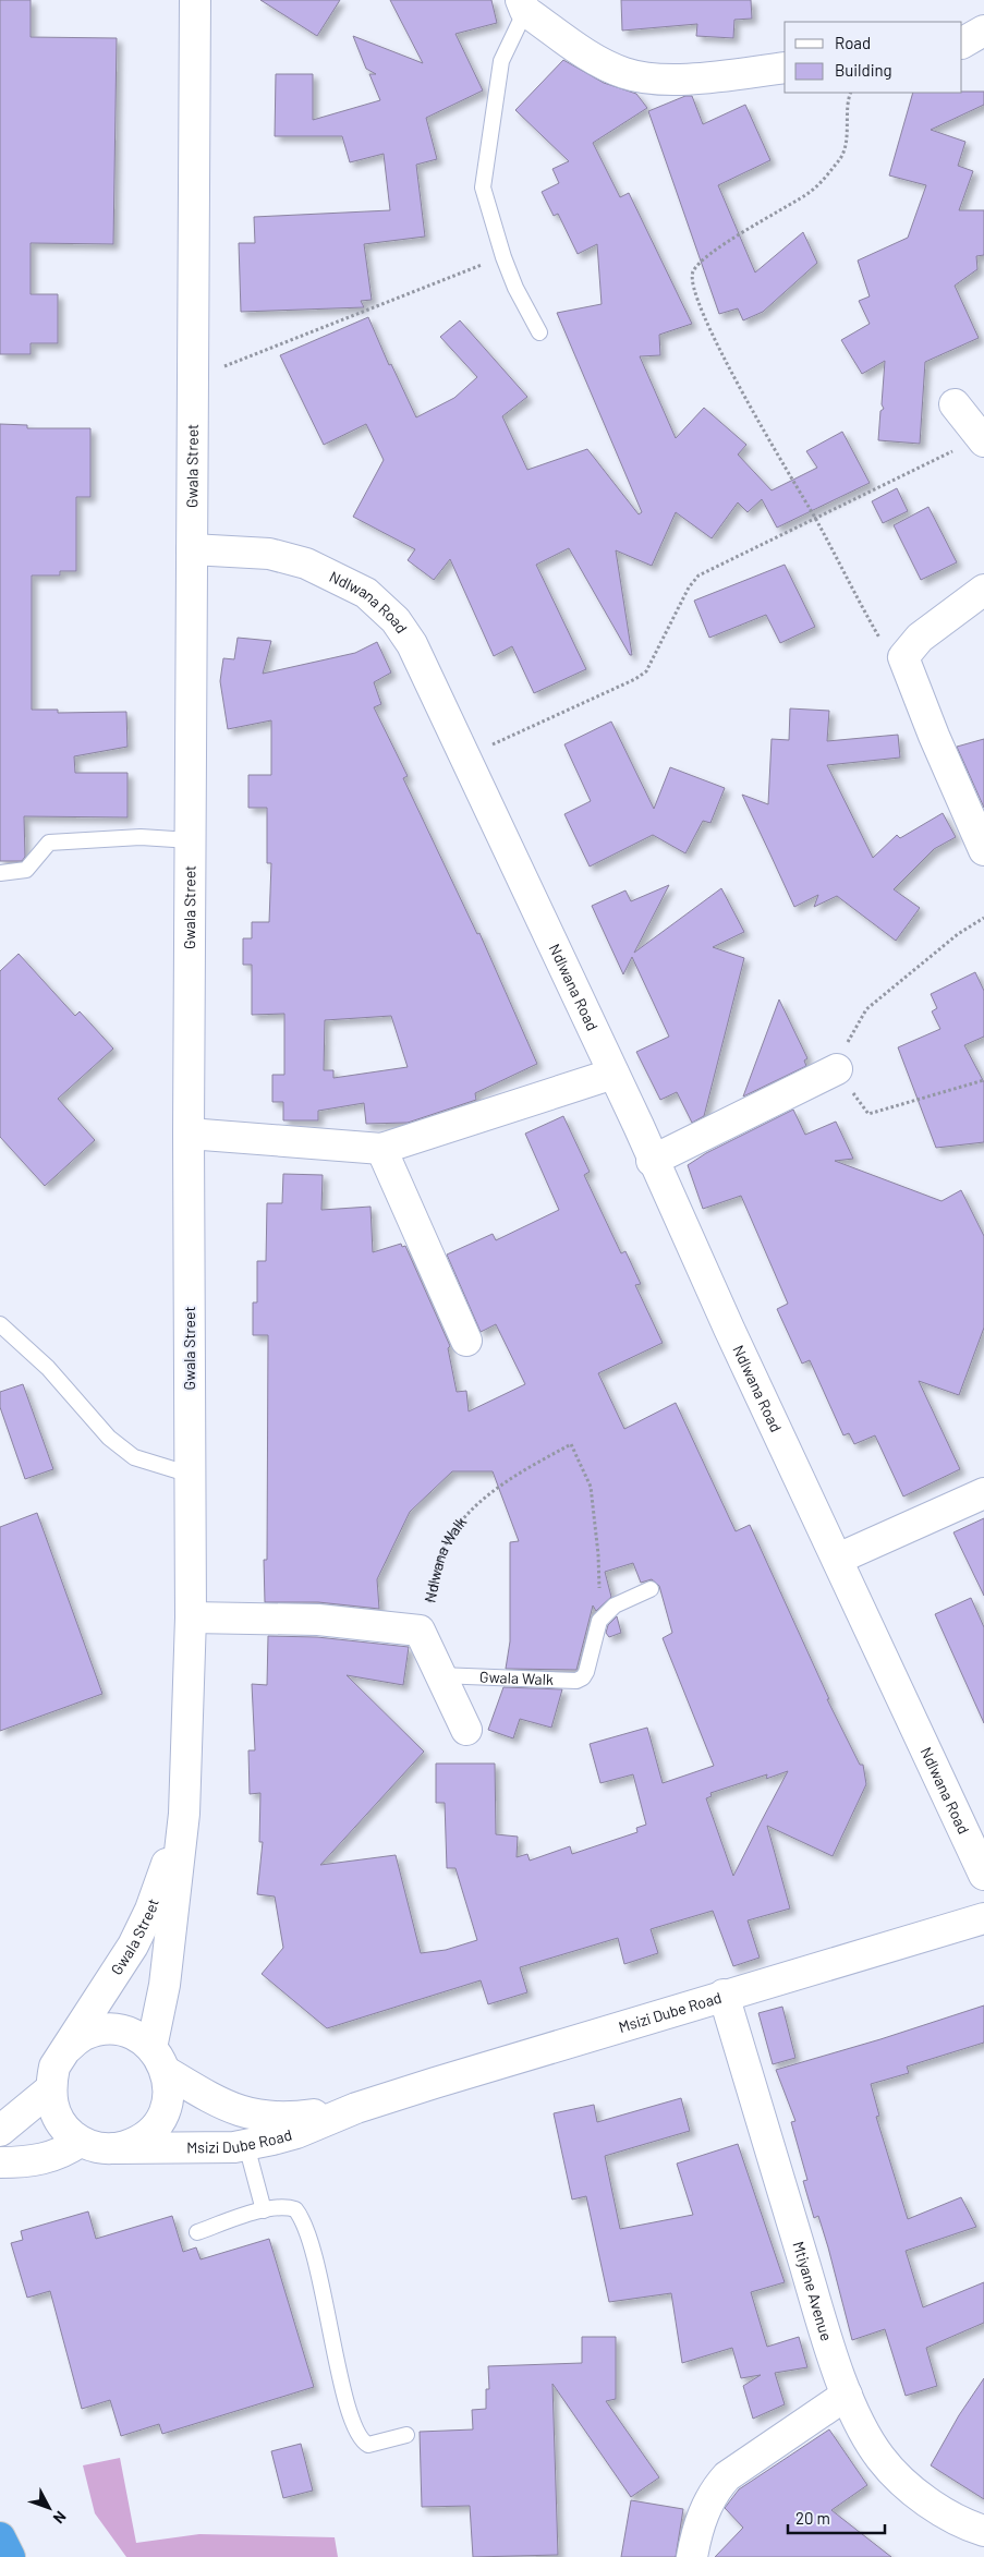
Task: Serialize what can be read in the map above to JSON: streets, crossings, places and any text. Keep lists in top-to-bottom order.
{
  "streets": {
    "street": [
      "Gwala Street",
      "Ndlwana Road",
      "Msizi Dube Road",
      "Mtiyane Avenue"
    ],
    "lane": ["Gwala Walk"],
    "path": ["Ndlwana Walk"]
  },
  "crossings": [
    ["Gwala Street", "Ndlwana Road"],
    ["Gwala Street", "Msizi Dube Road"],
    ["Ndlwana Walk", "Gwala Walk"],
    ["Msizi Dube Road", "Mtiyane Avenue"]
  ],
  "legend": ["Road", "Building"],
  "scale_bar": "20 m",
  "north": "bottom right"
}
